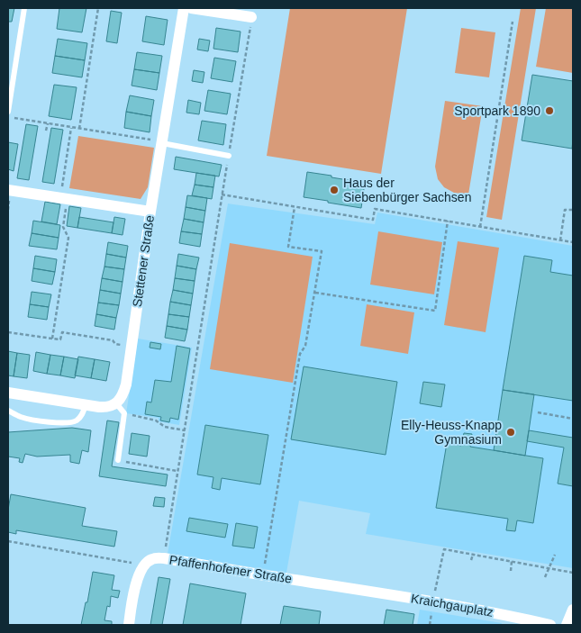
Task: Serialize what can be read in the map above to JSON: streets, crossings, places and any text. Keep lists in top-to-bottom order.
{
  "streets": {
    "street": ["Stettener Straße", "Pfaffenhofener Straße", "Kraichgauplatz"]
  },
  "crossings": [
    ["Pfaffenhofener Straße", "Kraichgauplatz"]
  ],
  "places": ["Sportpark 1890", "Haus der Siebenbürger Sachsen", "Elly-Heuss-Knapp Gymnasium"]
}
